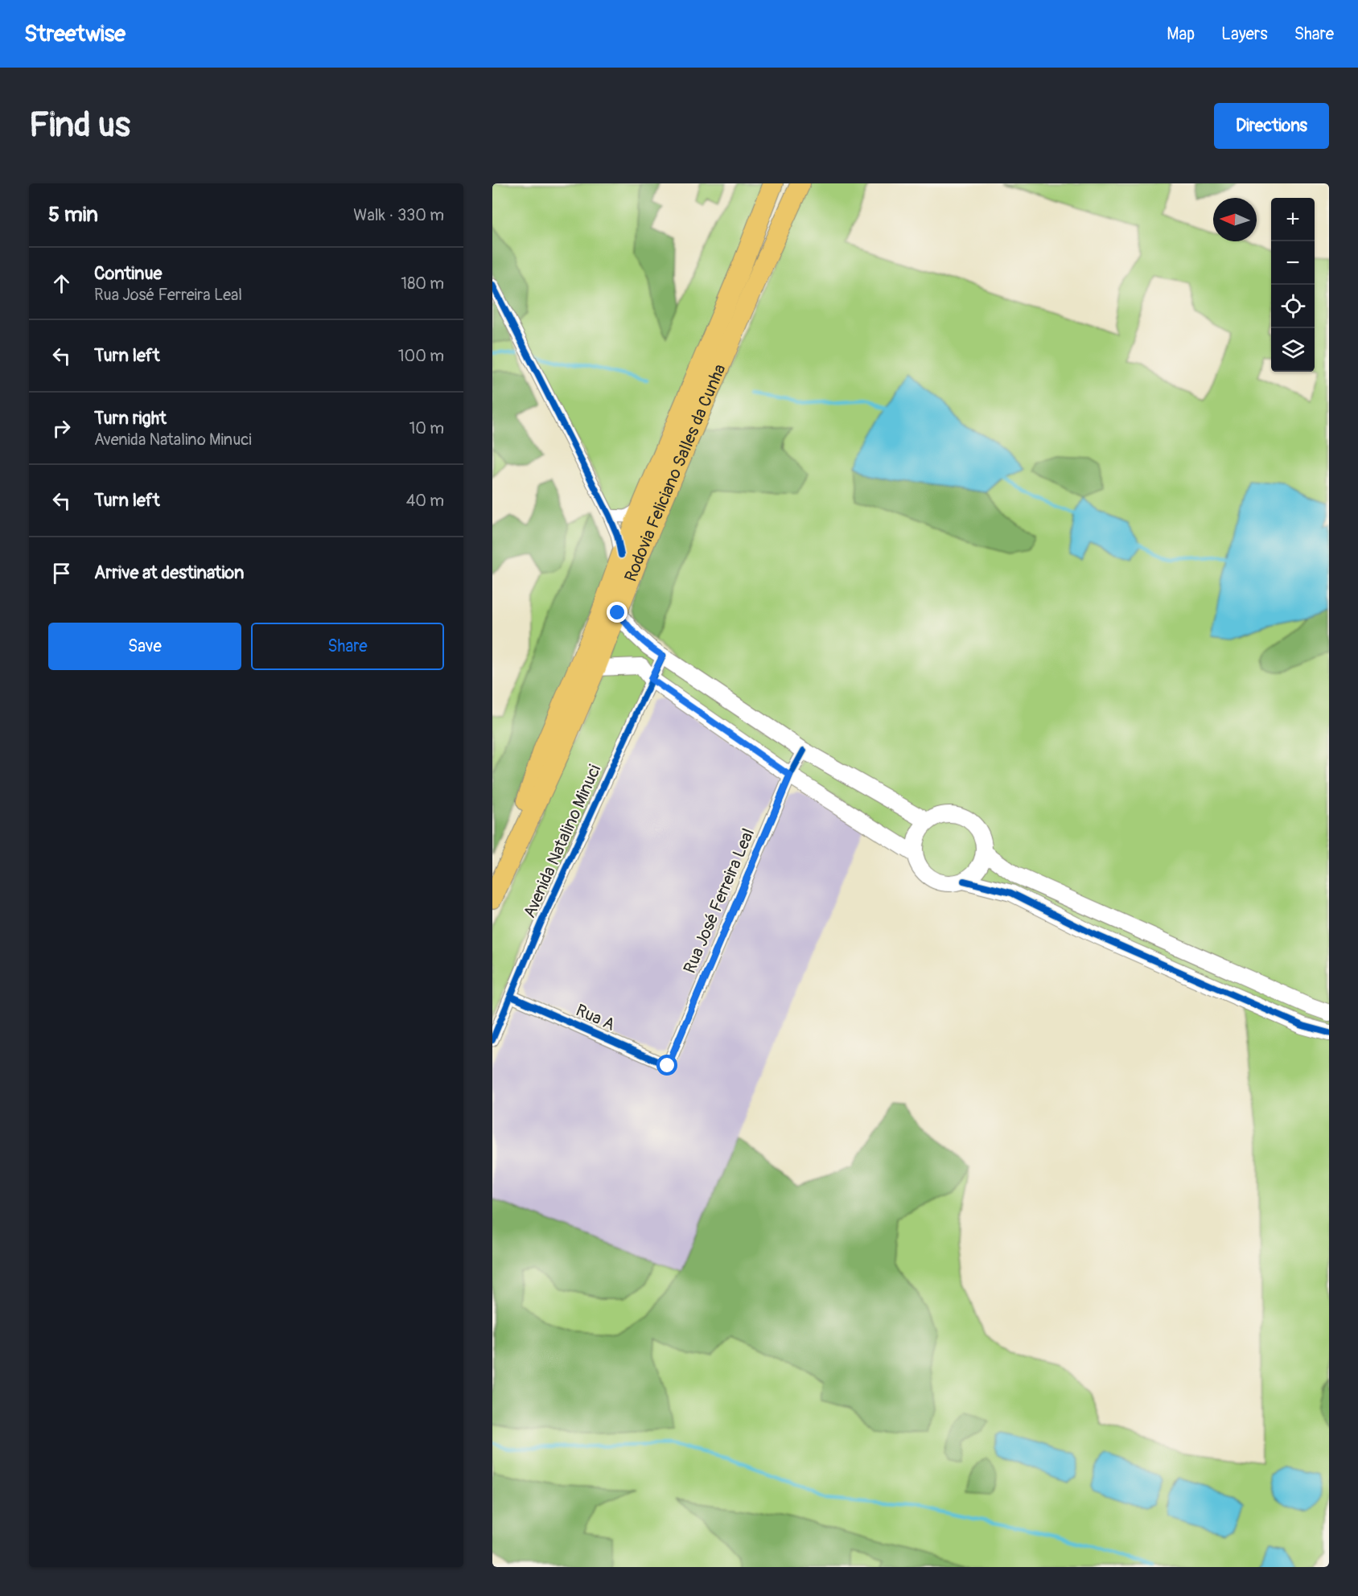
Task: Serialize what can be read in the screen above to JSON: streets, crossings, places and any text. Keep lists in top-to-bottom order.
{
  "streets": {
    "main road": ["Rodovia Feliciano Salles da Cunha"],
    "street": ["Avenida Natalino Minuci", "Rua José Ferreira Leal", "Rua A"]
  },
  "crossings": [
    ["Avenida Natalino Minuci", "Rua A"],
    ["Rua José Ferreira Leal", "Rua A"]
  ],
  "north": "left",
  "page": {
    "header": "Streetwise",
    "nav": ["Map", "Layers", "Share"],
    "buttons": [
      "Directions",
      ["Save", "Share"]
    ],
    "title": "Find us",
    "heading": ["5 min", "Walk · 330 m"],
    "map_buttons": ["+", "−"],
    "list": [
      ["Continue", "Rua José Ferreira Leal", "180 m"],
      ["Turn left", "100 m"],
      ["Turn right", "Avenida Natalino Minuci", "10 m"],
      ["Turn left", "40 m"],
      "Arrive at destination"
    ]
  }
}
